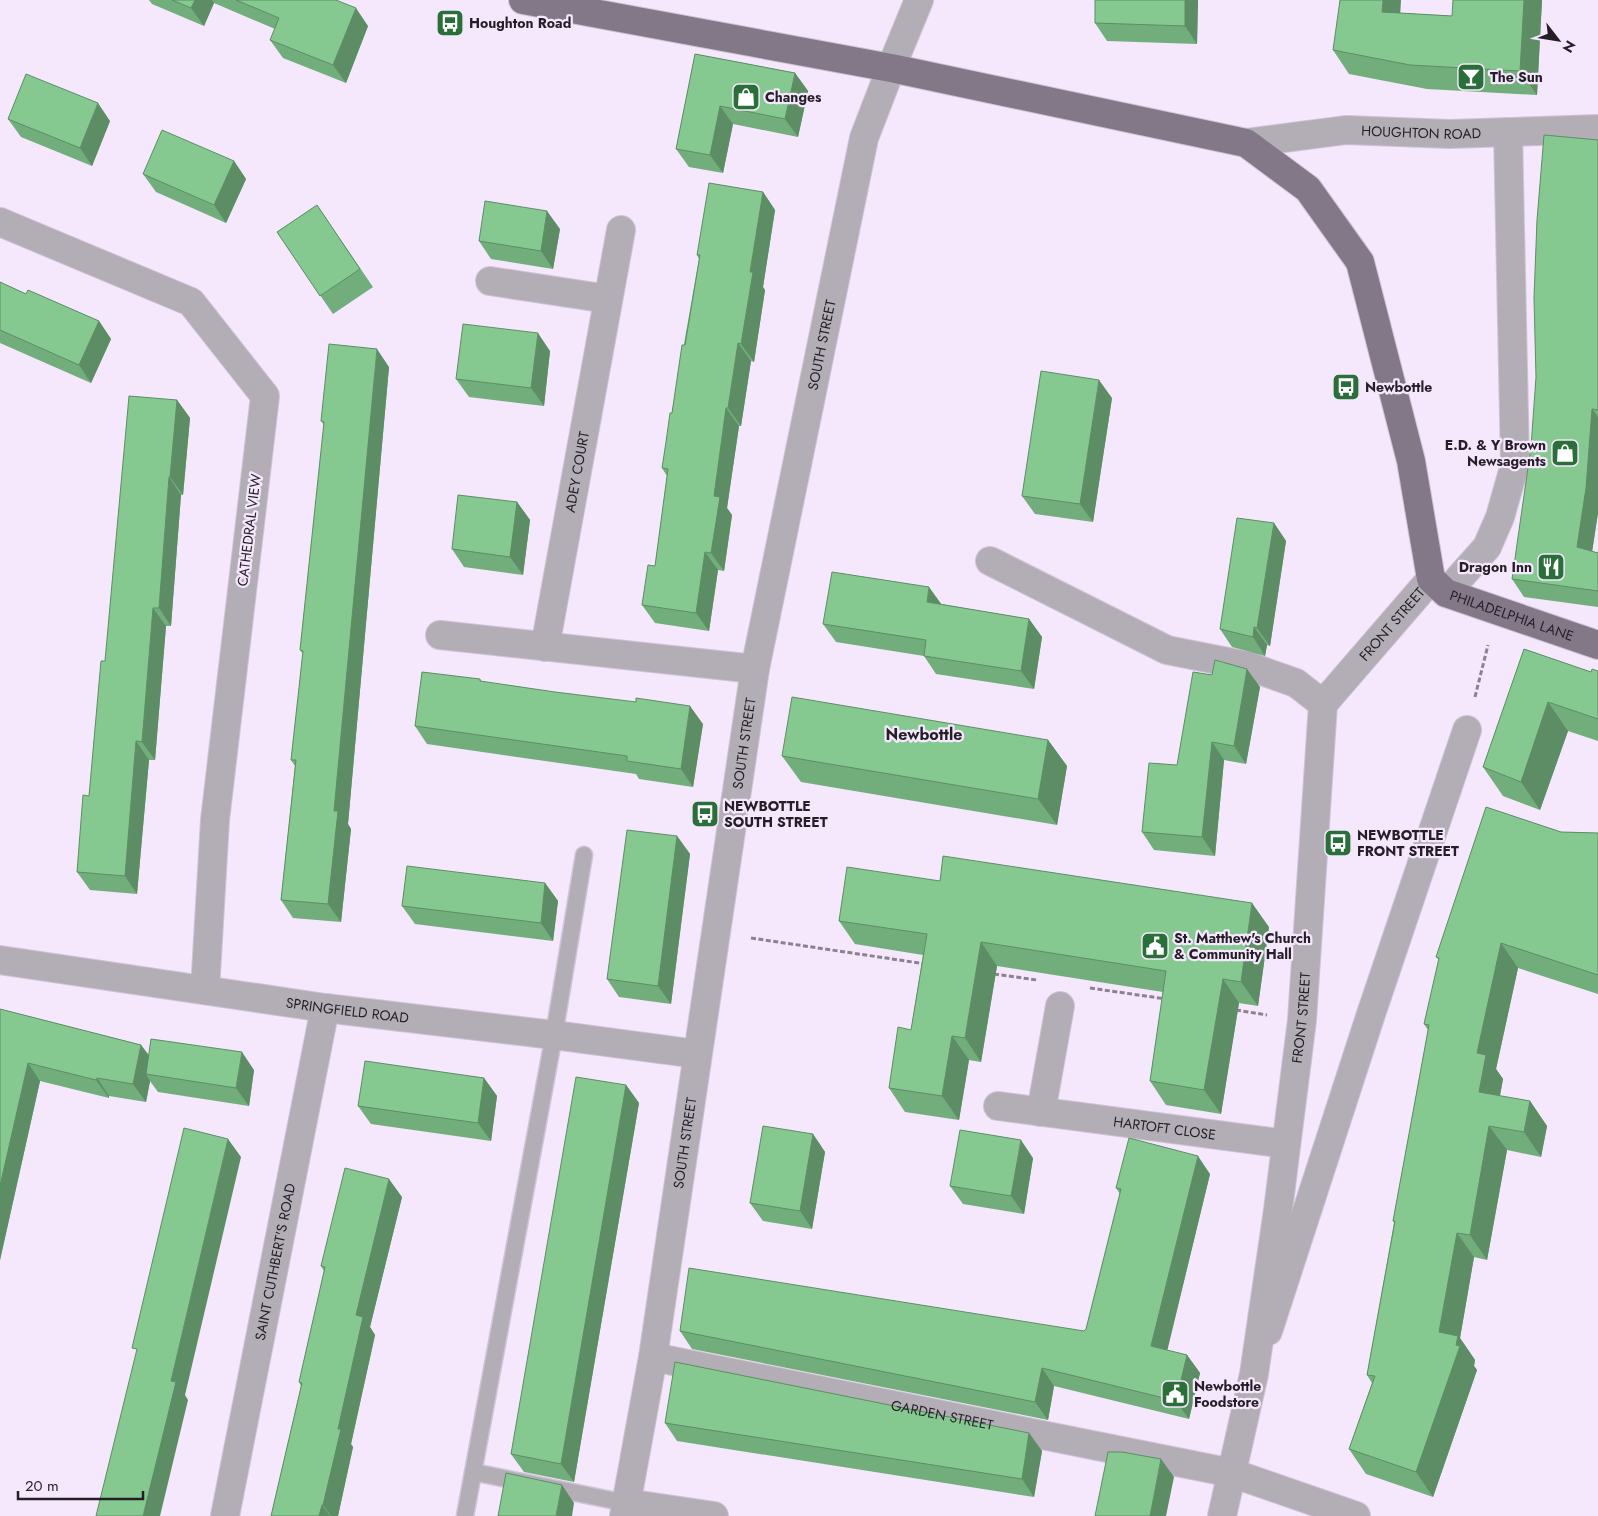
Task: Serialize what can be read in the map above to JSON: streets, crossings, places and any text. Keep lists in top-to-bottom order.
{
  "streets": {
    "main road": ["PHILADELPHIA LANE"],
    "street": [
      "HOUGHTON ROAD",
      "SOUTH STREET",
      "ADEY COURT",
      "CATHEDRAL VIEW",
      "FRONT STREET",
      "SPRINGFIELD ROAD",
      "HARTOFT CLOSE",
      "SAINT CUTHBERT'S ROAD",
      "GARDEN STREET"
    ]
  },
  "crossings": [
    ["HOUGHTON ROAD", "FRONT STREET"],
    ["SOUTH STREET", "SPRINGFIELD ROAD"],
    ["SOUTH STREET", "GARDEN STREET"],
    ["CATHEDRAL VIEW", "SPRINGFIELD ROAD"],
    ["PHILADELPHIA LANE", "FRONT STREET"],
    ["FRONT STREET", "HARTOFT CLOSE"],
    ["FRONT STREET", "GARDEN STREET"],
    ["SPRINGFIELD ROAD", "SAINT CUTHBERT'S ROAD"]
  ],
  "districts": ["Newbottle"],
  "places": {
    "bus stop": [
      "Houghton Road",
      "Newbottle",
      "NEWBOTTLE SOUTH STREET",
      "NEWBOTTLE FRONT STREET"
    ],
    "bar": ["The Sun"],
    "shop": ["Changes", "E.D. & Y Brown Newsagents"],
    "restaurant": ["Dragon Inn"],
    "public building": ["St. Matthew's Church & Community Hall", "Newbottle Foodstore"]
  },
  "scale_bar": "20 m",
  "north": "bottom right"
}
